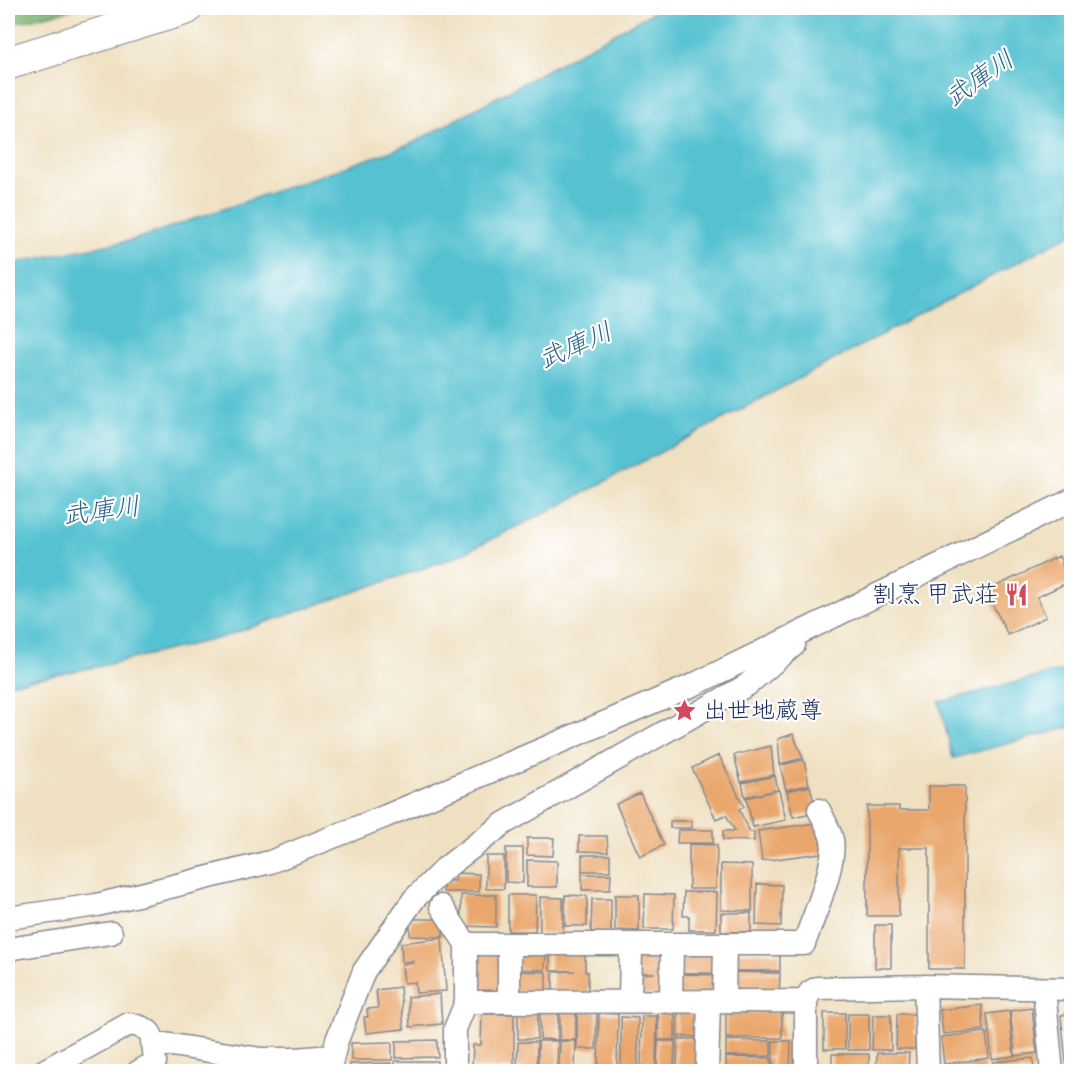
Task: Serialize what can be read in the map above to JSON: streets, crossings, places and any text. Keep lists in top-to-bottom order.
{
  "water": ["武庫川"],
  "places": {
    "restaurant": ["割烹 甲武荘"],
    "place": ["出世地蔵尊"]
  }
}
